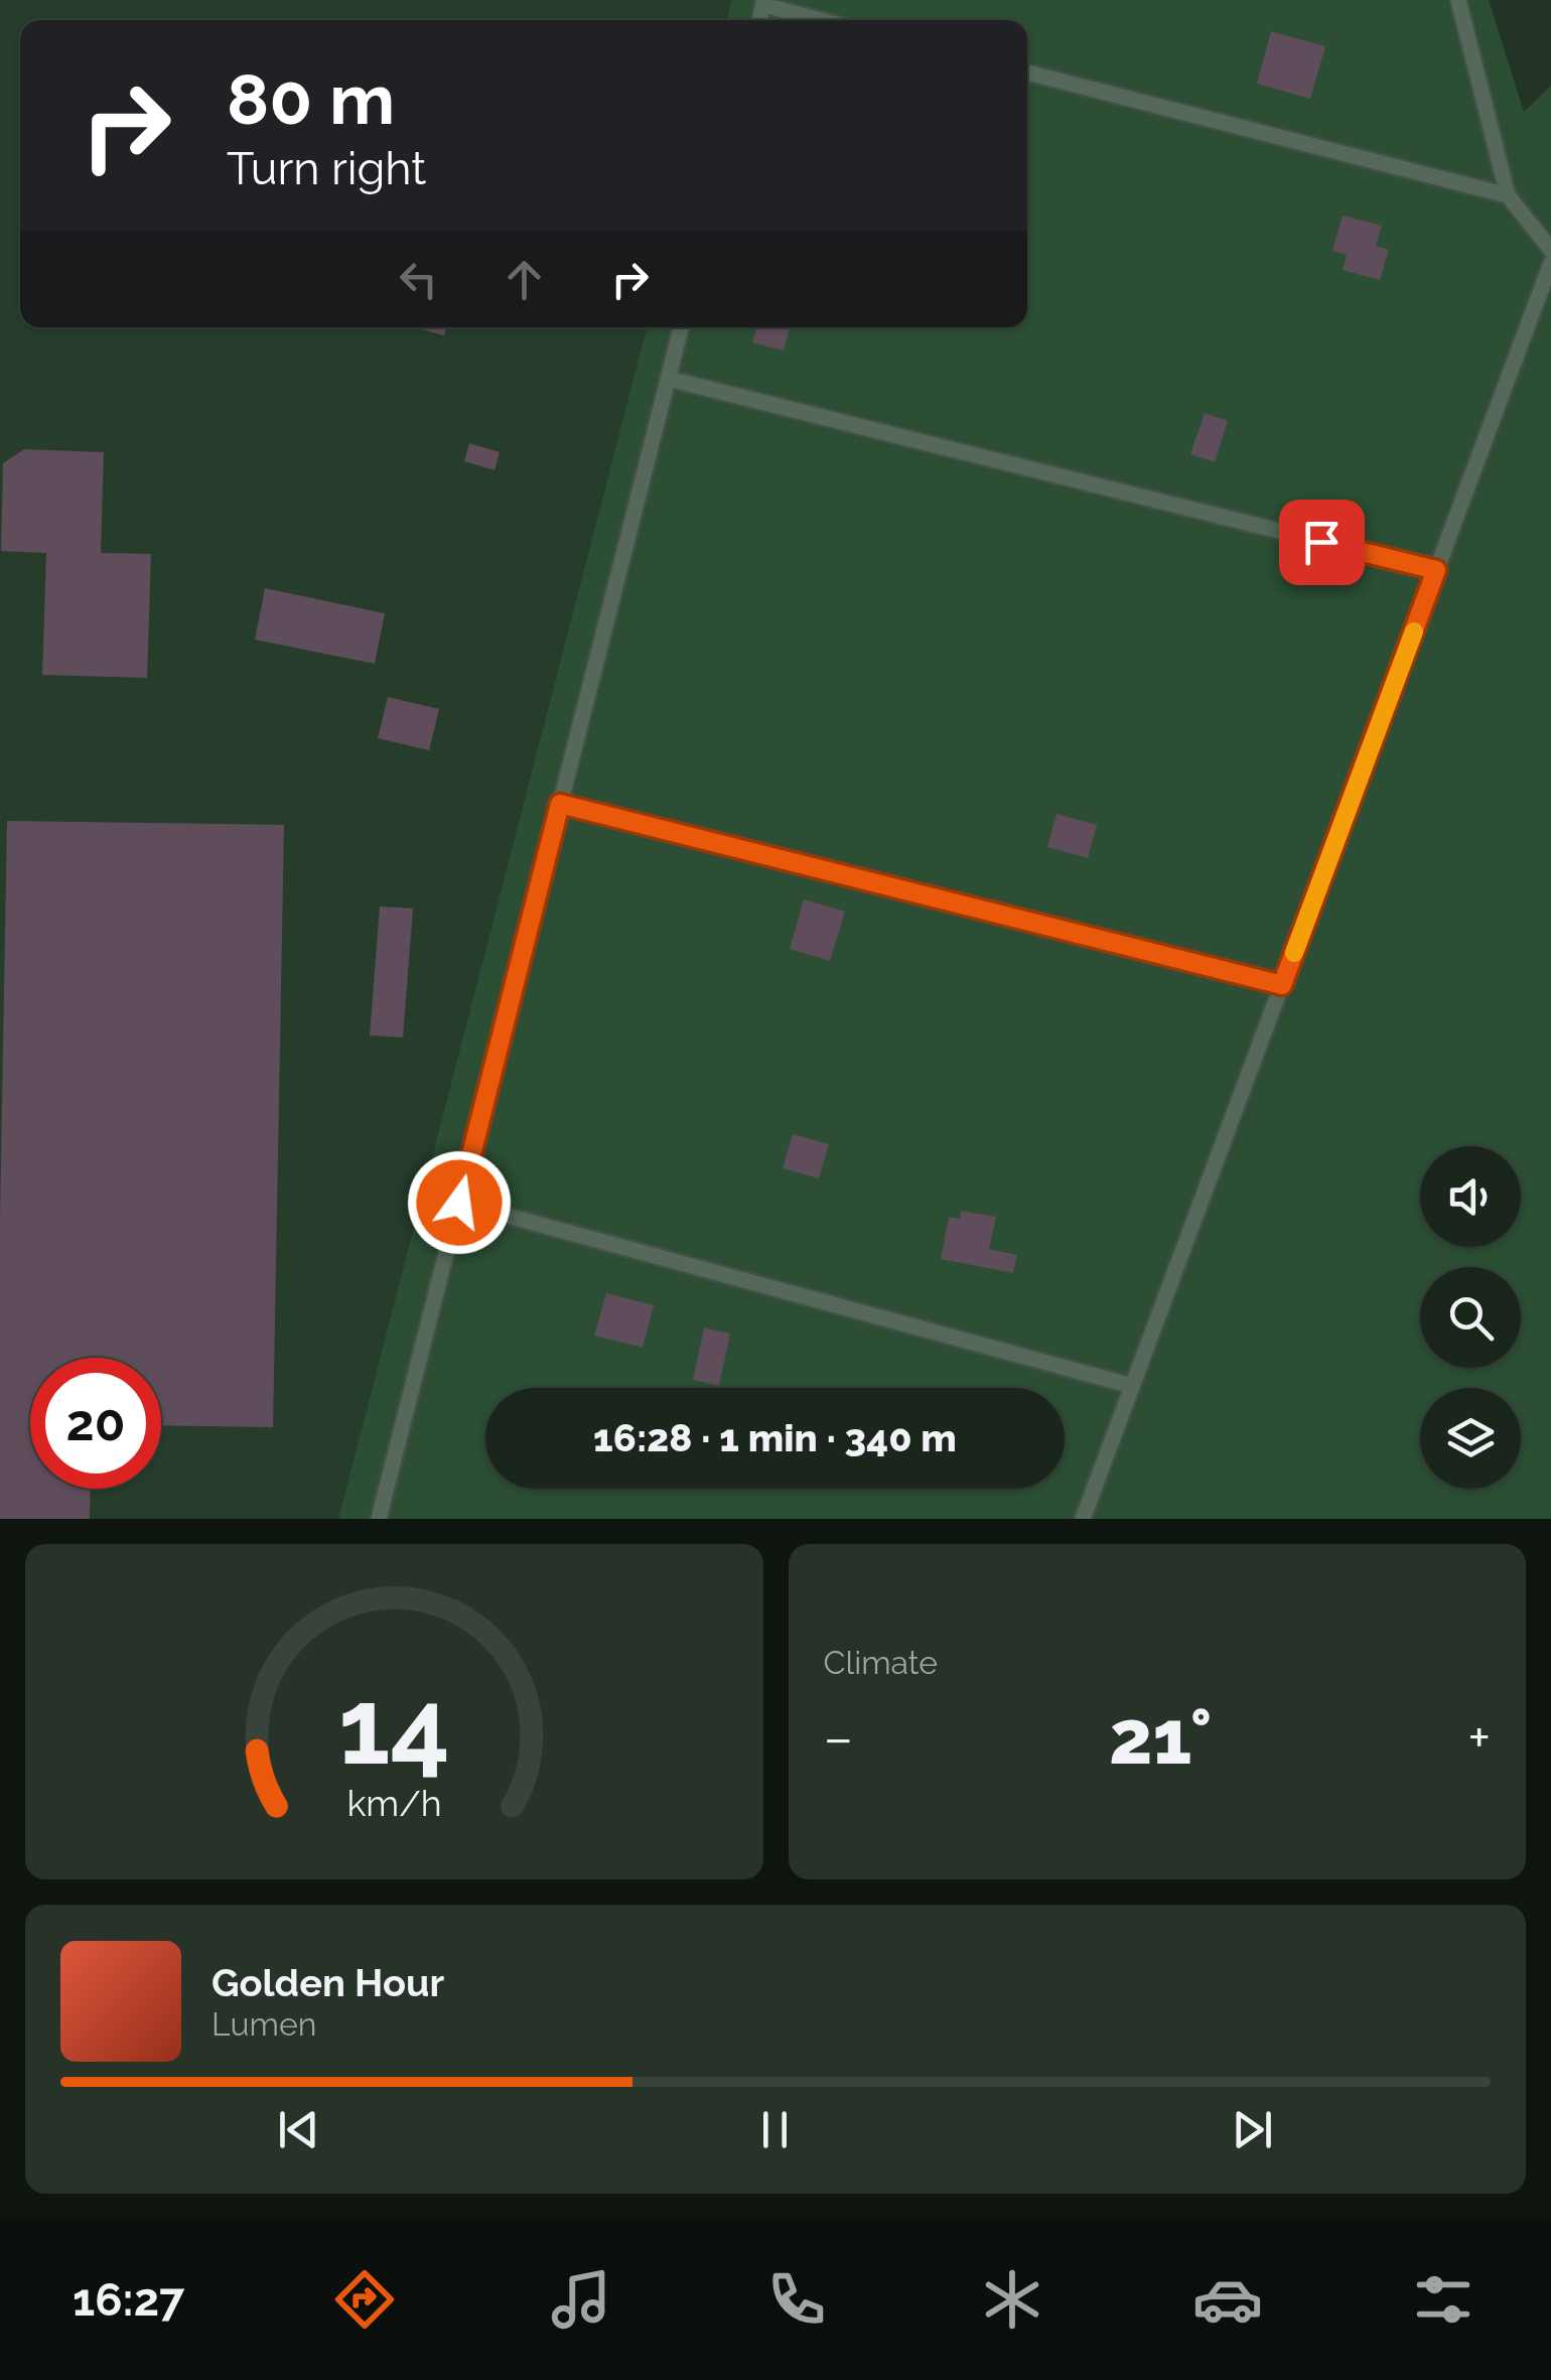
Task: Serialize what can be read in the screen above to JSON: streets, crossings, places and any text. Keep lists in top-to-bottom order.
{
  "page": {
    "turn": ["80 m", "Turn right"],
    "limit": "20",
    "trip": "16:28 · 1 min · 340 m",
    "tile": "Climate",
    "heat": ["−", "21°", "+"],
    "song": ["Golden Hour", "Lumen"],
    "tabs": "16:27",
    "gauge": ["14", "km/h"]
  }
}
